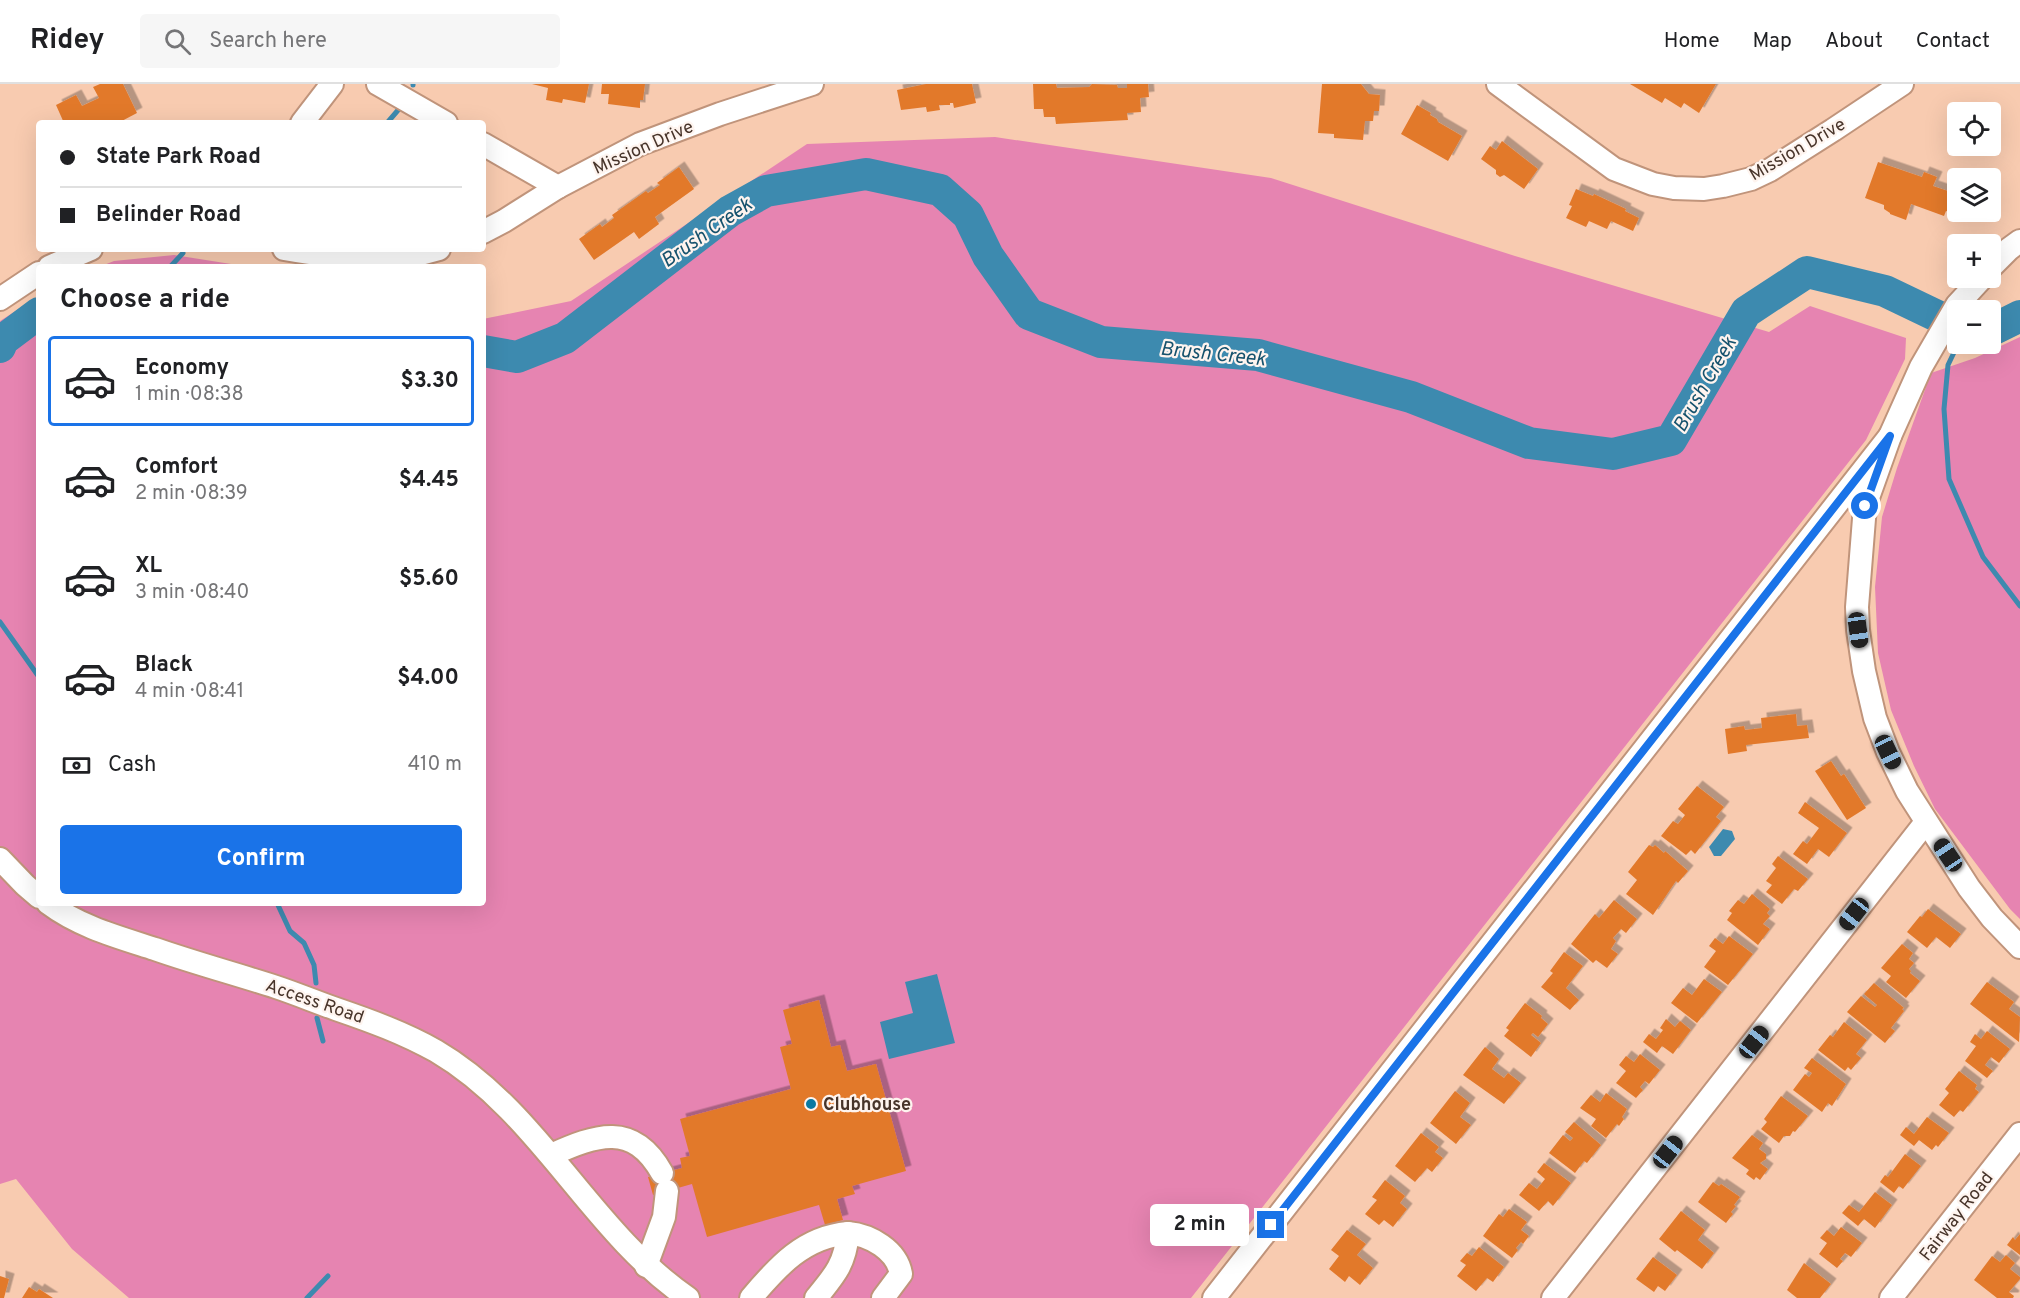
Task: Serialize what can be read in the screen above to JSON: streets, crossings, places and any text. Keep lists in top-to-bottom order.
{
  "streets": {
    "street": ["Mission Drive", "Access Road", "Fairway Road"]
  },
  "water": ["Brush Creek"],
  "places": ["Clubhouse"],
  "page": {
    "header": "Ridey",
    "search": "Search here",
    "nav": [
      "Home",
      "Map",
      "About",
      "Contact"
    ],
    "map_buttons": ["+", "−"],
    "banner": ["State Park Road", "Belinder Road"],
    "heading": "Choose a ride",
    "list": [
      {
        "name": "Economy",
        "note": "1 min · 08:38",
        "value": "$3.30"
      },
      {
        "name": "Comfort",
        "note": "2 min · 08:39",
        "value": "$4.45"
      },
      {
        "name": "XL",
        "note": "3 min · 08:40",
        "value": "$5.60"
      },
      {
        "name": "Black",
        "note": "4 min · 08:41",
        "value": "$4.00"
      }
    ],
    "pay": ["Cash", "410 m"],
    "buttons": "Confirm",
    "bubble": "2 min"
  }
}
